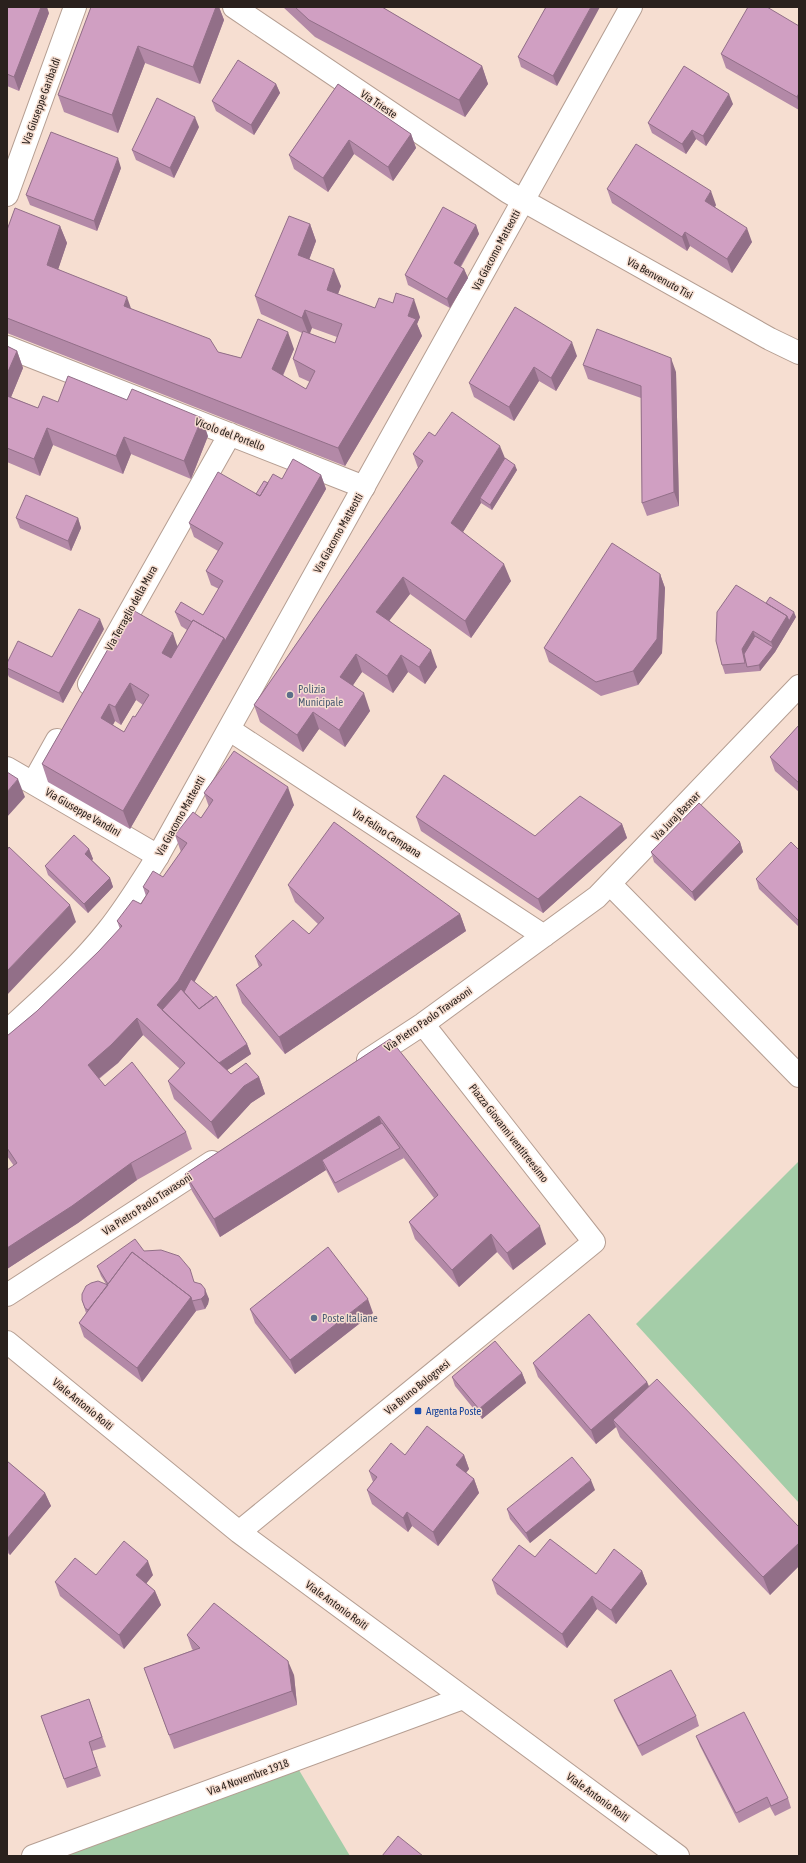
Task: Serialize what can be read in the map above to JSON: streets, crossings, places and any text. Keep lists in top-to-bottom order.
{
  "streets": {
    "street": [
      "Via Giuseppe Garibaldi",
      "Via Trieste",
      "Via Giacomo Matteotti",
      "Via Benvenuto Tisi",
      "Vicolo del Portello",
      "Via Terraglio della Mura",
      "Via Giuseppe Vandini",
      "Via Juraj Basnar",
      "Via Felino Campana",
      "Via Pietro Paolo Travasoni",
      "Piazza Giovanni ventitreesimo",
      "Via Bruno Bolognesi",
      "Viale Antonio Roiti",
      "Via 4 Novembre 1918"
    ]
  },
  "crossings": [
    ["Via Trieste", "Via Giacomo Matteotti"],
    ["Via Trieste", "Via Benvenuto Tisi"],
    ["Via Giacomo Matteotti", "Via Benvenuto Tisi"],
    ["Via Giacomo Matteotti", "Vicolo del Portello"],
    ["Via Giacomo Matteotti", "Via Giuseppe Vandini"],
    ["Via Giacomo Matteotti", "Via Felino Campana"],
    ["Vicolo del Portello", "Via Terraglio della Mura"],
    ["Via Juraj Basnar", "Via Felino Campana"],
    ["Via Juraj Basnar", "Via Pietro Paolo Travasoni"],
    ["Via Felino Campana", "Via Pietro Paolo Travasoni"],
    ["Via Pietro Paolo Travasoni", "Piazza Giovanni ventitreesimo"],
    ["Piazza Giovanni ventitreesimo", "Via Bruno Bolognesi"],
    ["Via Bruno Bolognesi", "Viale Antonio Roiti"],
    ["Viale Antonio Roiti", "Via 4 Novembre 1918"]
  ],
  "places": {
    "other": ["Polizia Municipale", "Poste Italiane"],
    "transit": ["Argenta Poste"]
  }
}
